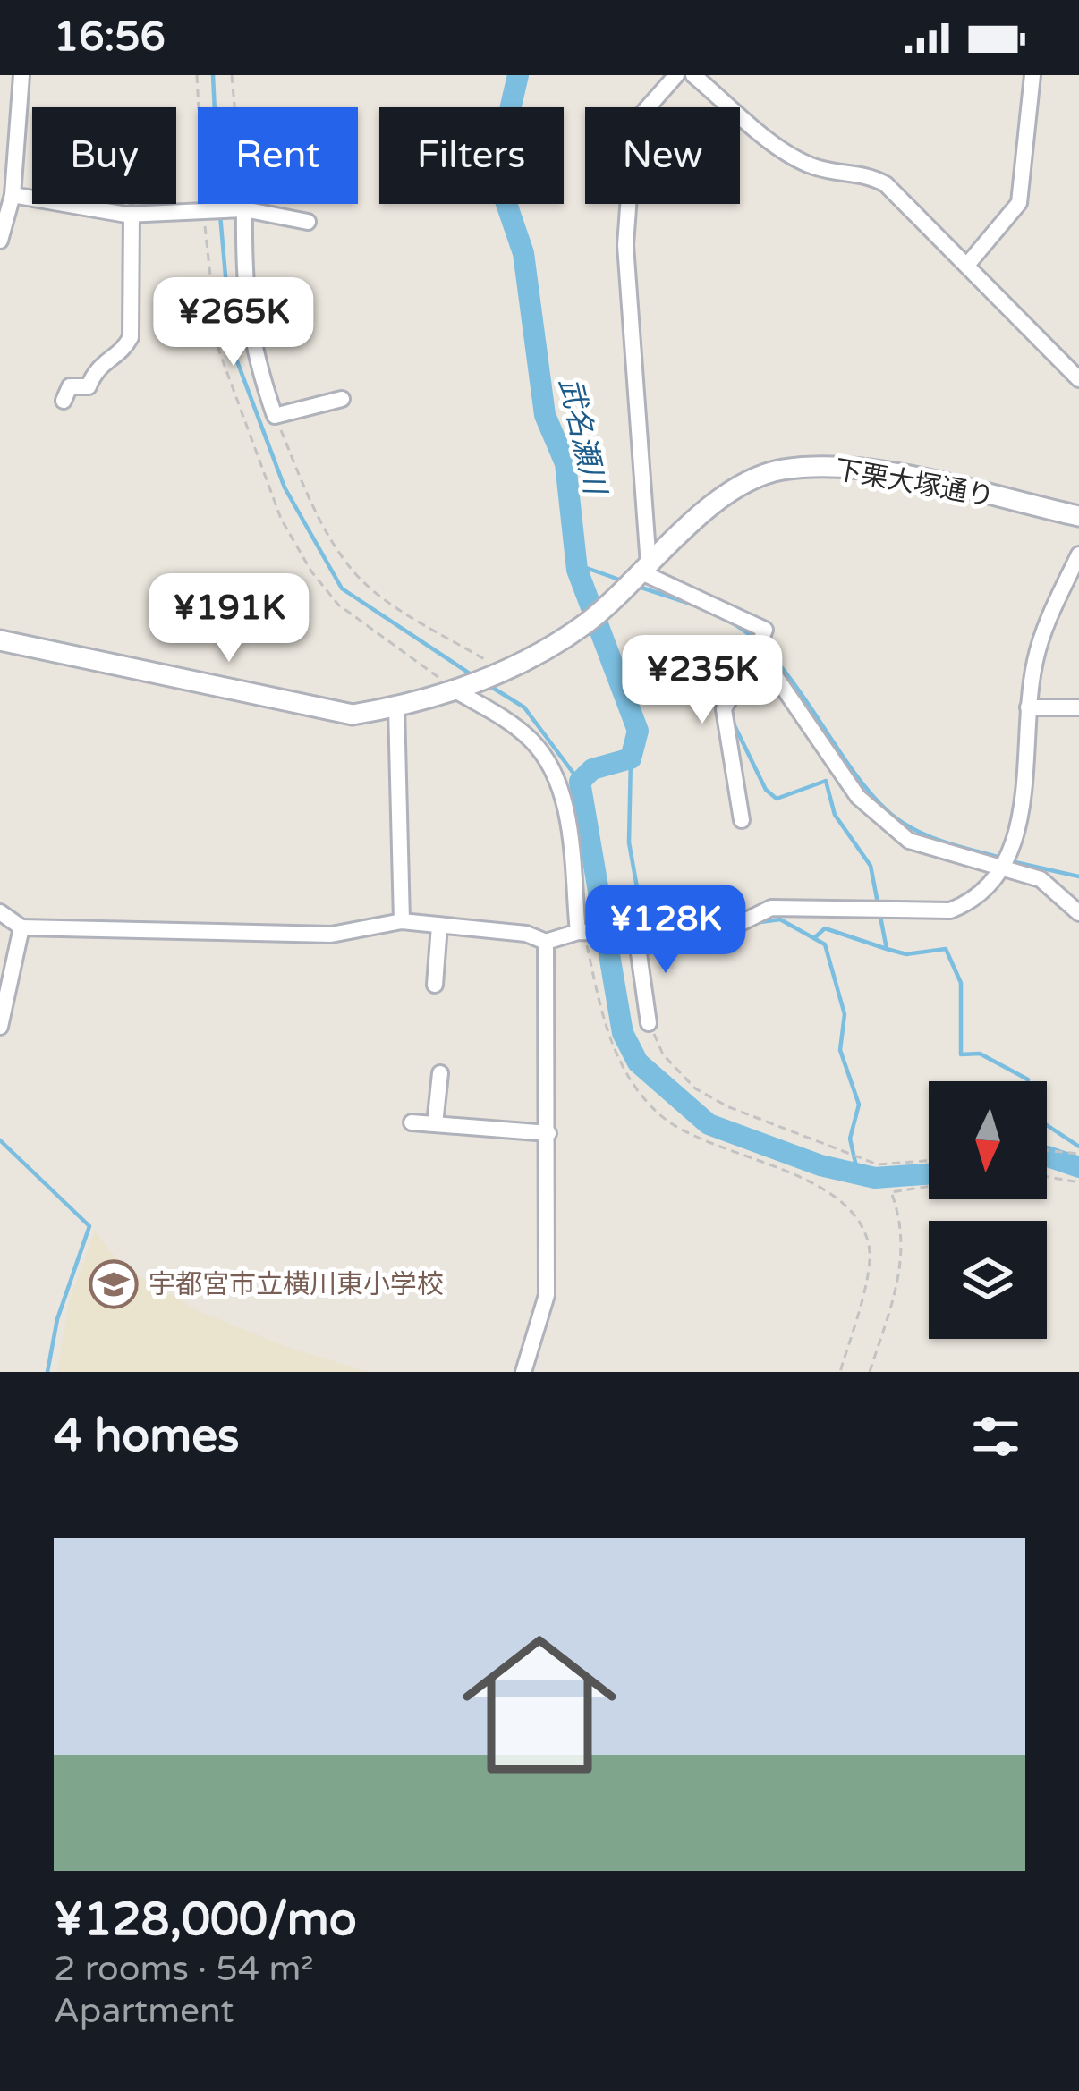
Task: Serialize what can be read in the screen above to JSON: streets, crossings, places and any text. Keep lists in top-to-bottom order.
{
  "streets": {
    "street": ["下栗大塚通り"]
  },
  "water": ["武名瀬川"],
  "places": {
    "school or university": ["宇都宮市立横川東小学校"]
  },
  "north": "bottom",
  "page": {
    "status": "16:56",
    "chip": [
      "Buy",
      "Rent",
      "Filters",
      "New"
    ],
    "price": [
      "¥265K",
      "¥191K",
      "¥235K",
      "¥128K"
    ],
    "heading": "4 homes",
    "list": [
      {
        "name": "¥128,000/mo",
        "note": "2 rooms · 54 m² · Apartment"
      }
    ]
  }
}
